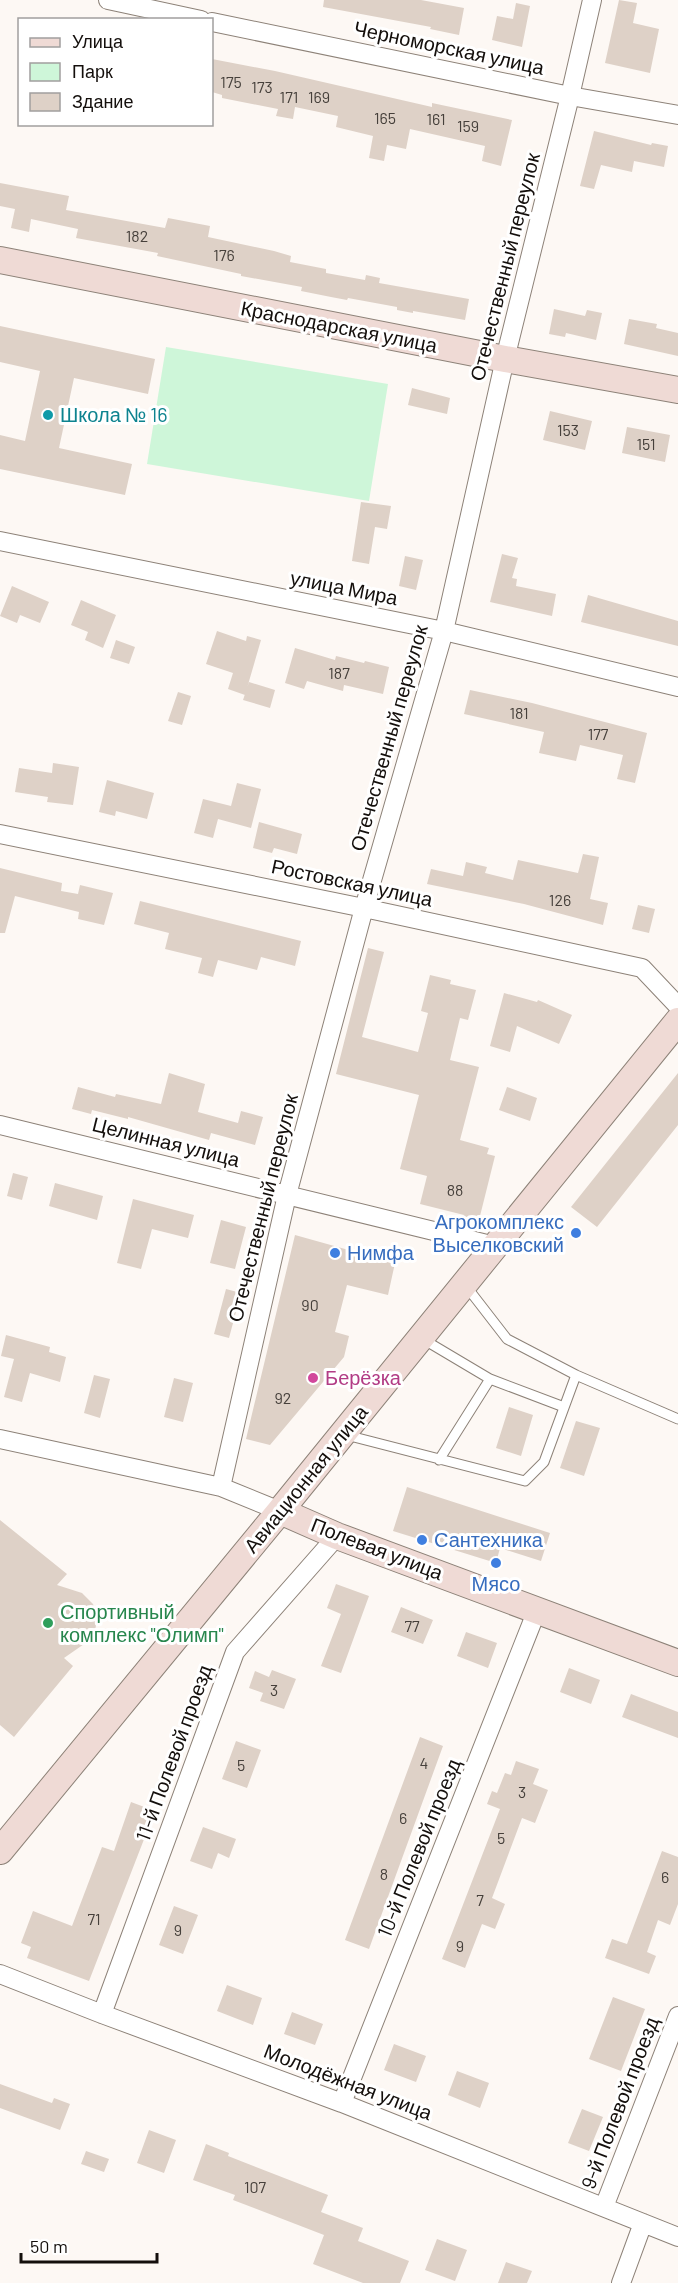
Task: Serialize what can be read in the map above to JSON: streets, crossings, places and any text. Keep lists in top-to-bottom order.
{
  "streets": {
    "street": [
      "Черноморская улица",
      "Отечественный переулок",
      "Краснодарская улица",
      "улица Мира",
      "Ростовская улица",
      "Целинная улица",
      "Авиационная улица",
      "Полевая улица",
      "11-й Полевой проезд",
      "10-й Полевой проезд",
      "Молодёжная улица",
      "9-й Полевой проезд"
    ]
  },
  "crossings": [
    ["Черноморская улица", "Отечественный переулок"],
    ["Отечественный переулок", "Краснодарская улица"],
    ["Отечественный переулок", "улица Мира"],
    ["Отечественный переулок", "Ростовская улица"],
    ["Отечественный переулок", "Целинная улица"],
    ["Отечественный переулок", "Полевая улица"],
    ["Целинная улица", "Авиационная улица"],
    ["Авиационная улица", "Полевая улица"],
    ["Полевая улица", "11-й Полевой проезд"],
    ["Полевая улица", "10-й Полевой проезд"],
    ["11-й Полевой проезд", "Молодёжная улица"],
    ["10-й Полевой проезд", "Молодёжная улица"],
    ["Молодёжная улица", "9-й Полевой проезд"]
  ],
  "places": [
    "Школа № 16",
    "Агрокомплекс Выселковский",
    "Нимфа",
    "Берёзка",
    "Сантехника",
    "Мясо",
    "Спортивный комплекс \"Олимп\""
  ],
  "house_numbers": [
    "175",
    "173",
    "171",
    "169",
    "165",
    "161",
    "159",
    "182",
    "176",
    "153",
    "151",
    "187",
    "181",
    "177",
    "126",
    "88",
    "90",
    "92",
    "77",
    "3",
    "4",
    "5",
    "3",
    "6",
    "5",
    "8",
    "6",
    "7",
    "71",
    "9",
    "9",
    "107"
  ],
  "legend": ["Улица", "Парк", "Здание"],
  "scale_bar": "50 m"
}
